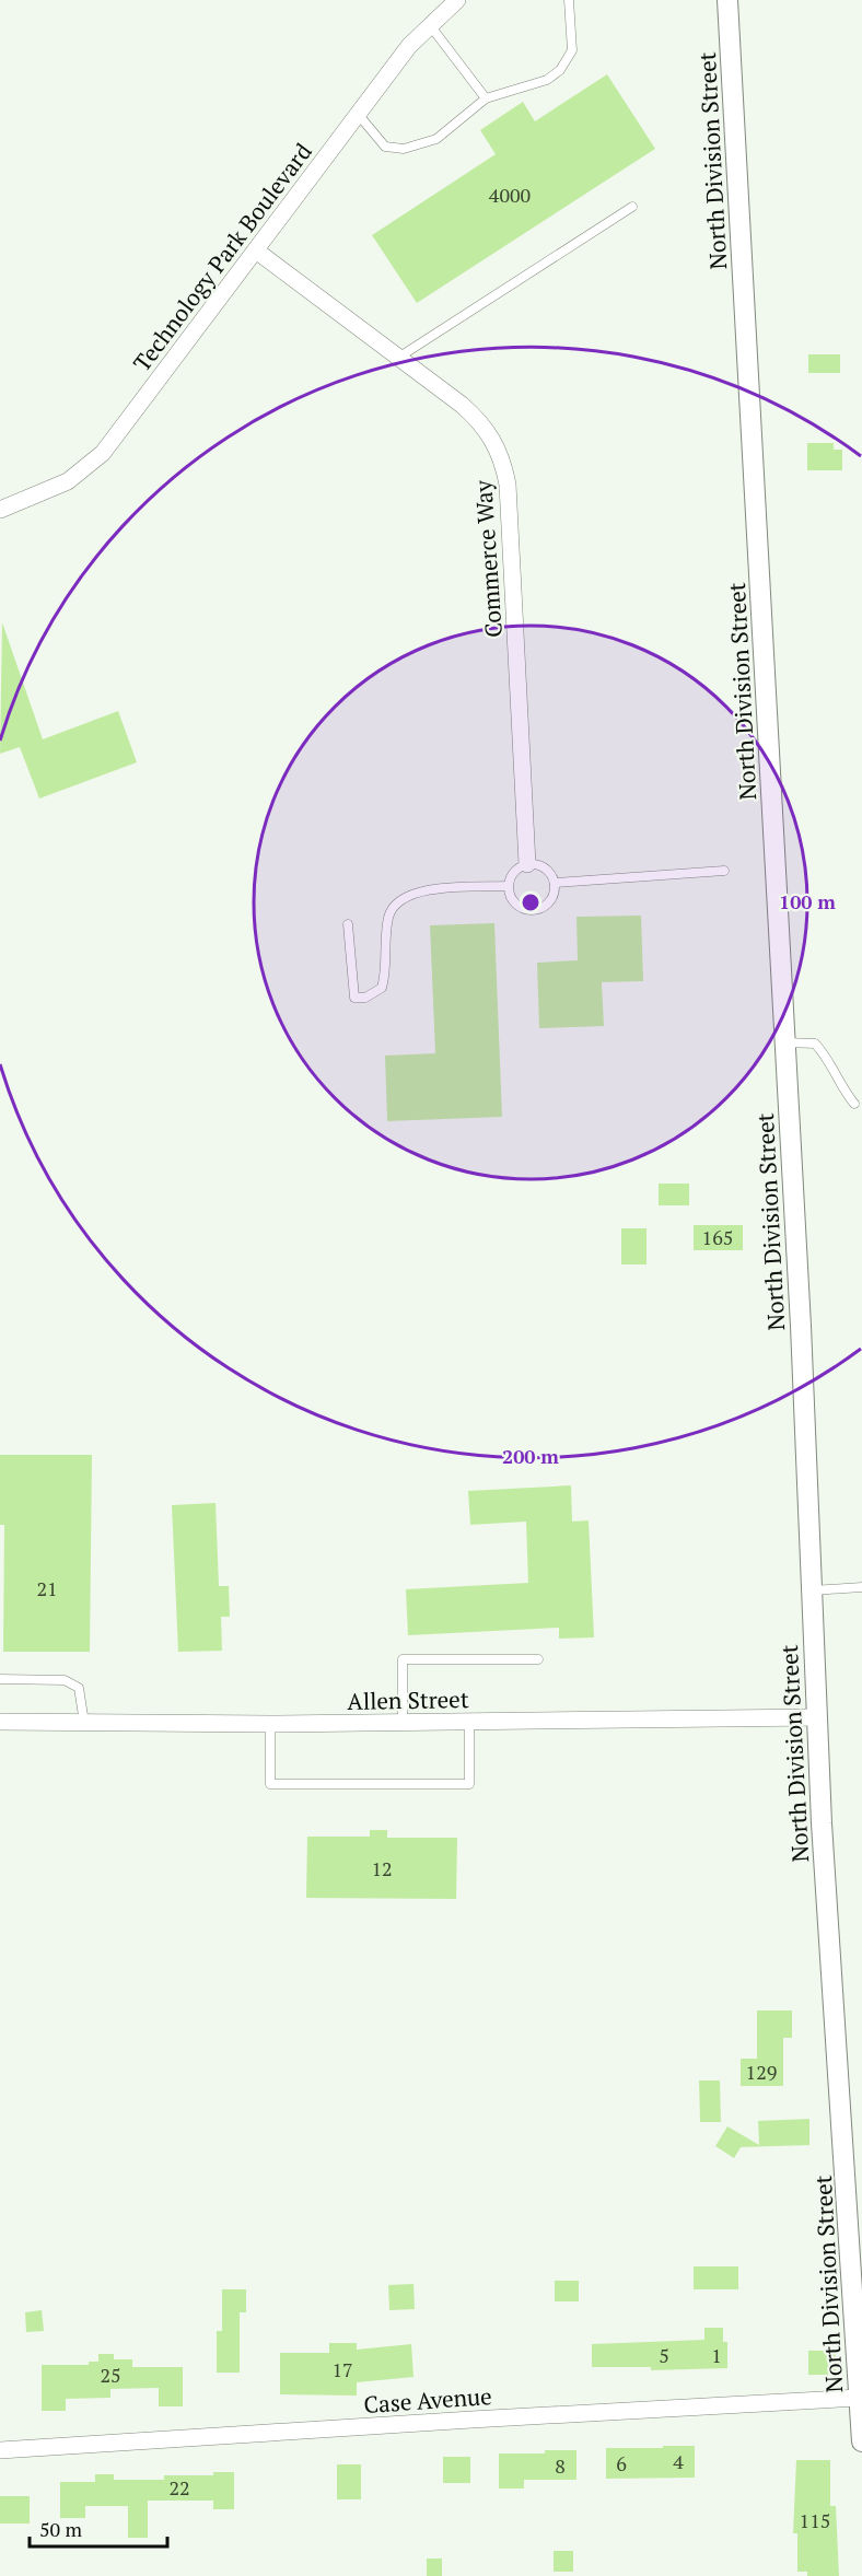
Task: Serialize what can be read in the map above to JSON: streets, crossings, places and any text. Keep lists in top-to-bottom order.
{
  "streets": {
    "street": [
      "North Division Street",
      "Technology Park Boulevard",
      "Commerce Way",
      "Allen Street",
      "Case Avenue"
    ]
  },
  "crossings": [
    ["North Division Street", "Allen Street"],
    ["North Division Street", "Case Avenue"],
    ["Technology Park Boulevard", "Commerce Way"]
  ],
  "house_numbers": [
    "4000",
    "165",
    "21",
    "12",
    "129",
    "5",
    "1",
    "17",
    "25",
    "4",
    "6",
    "8",
    "22",
    "115"
  ],
  "scale_bar": "50 m",
  "rings": ["100 m", "200 m"]
}
